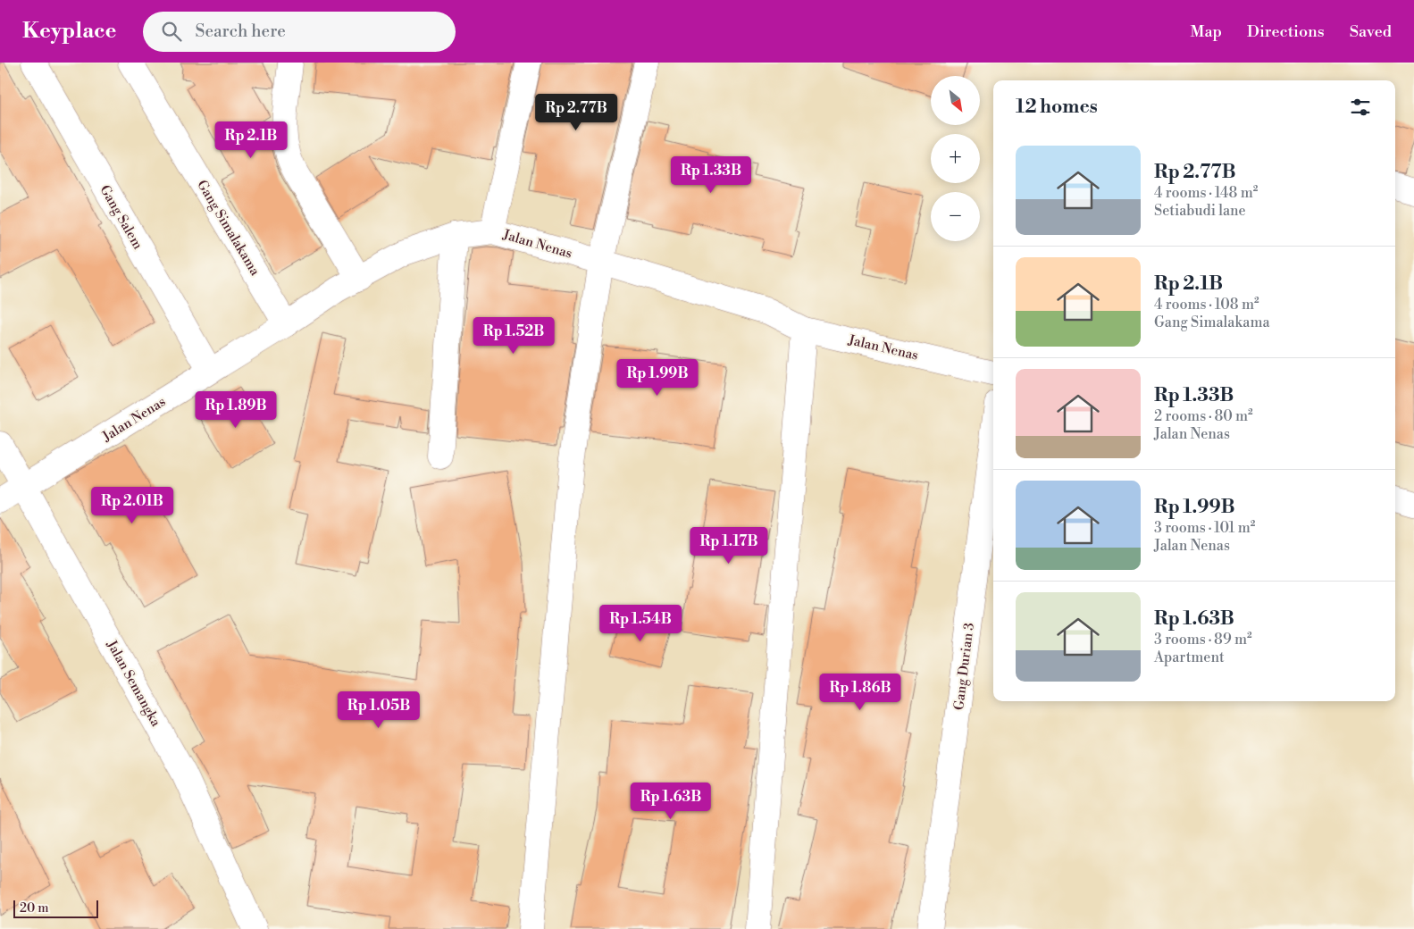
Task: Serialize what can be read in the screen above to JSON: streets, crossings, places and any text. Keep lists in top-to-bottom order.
{
  "streets": {
    "street": [
      "Gang Salem",
      "Gang Simalakama",
      "Jalan Nenas",
      "Gang Durian 3",
      "Jalan Semangka"
    ]
  },
  "crossings": [
    ["Gang Salem", "Jalan Nenas"],
    ["Gang Simalakama", "Jalan Nenas"],
    ["Jalan Nenas", "Jalan Semangka"]
  ],
  "scale_bar": "20 m",
  "north": "bottom right",
  "page": {
    "header": "Keyplace",
    "search": "Search here",
    "nav": ["Map", "Directions", "Saved"],
    "map_buttons": ["+", "−"],
    "heading": "12 homes",
    "price": [
      "Rp 2.77B",
      "Rp 2.1B",
      "Rp 1.33B",
      "Rp 1.52B",
      "Rp 1.99B",
      "Rp 1.89B",
      "Rp 2.01B",
      "Rp 1.17B",
      "Rp 1.54B",
      "Rp 1.86B",
      "Rp 1.05B",
      "Rp 1.63B"
    ],
    "list": [
      {
        "name": "Rp 2.77B",
        "note": "4 rooms · 148 m² · Setiabudi lane"
      },
      {
        "name": "Rp 2.1B",
        "note": "4 rooms · 108 m² · Gang Simalakama"
      },
      {
        "name": "Rp 1.33B",
        "note": "2 rooms · 80 m² · Jalan Nenas"
      },
      {
        "name": "Rp 1.99B",
        "note": "3 rooms · 101 m² · Jalan Nenas"
      },
      {
        "name": "Rp 1.63B",
        "note": "3 rooms · 89 m² · Apartment"
      }
    ],
    "scale": "20 m"
  }
}
